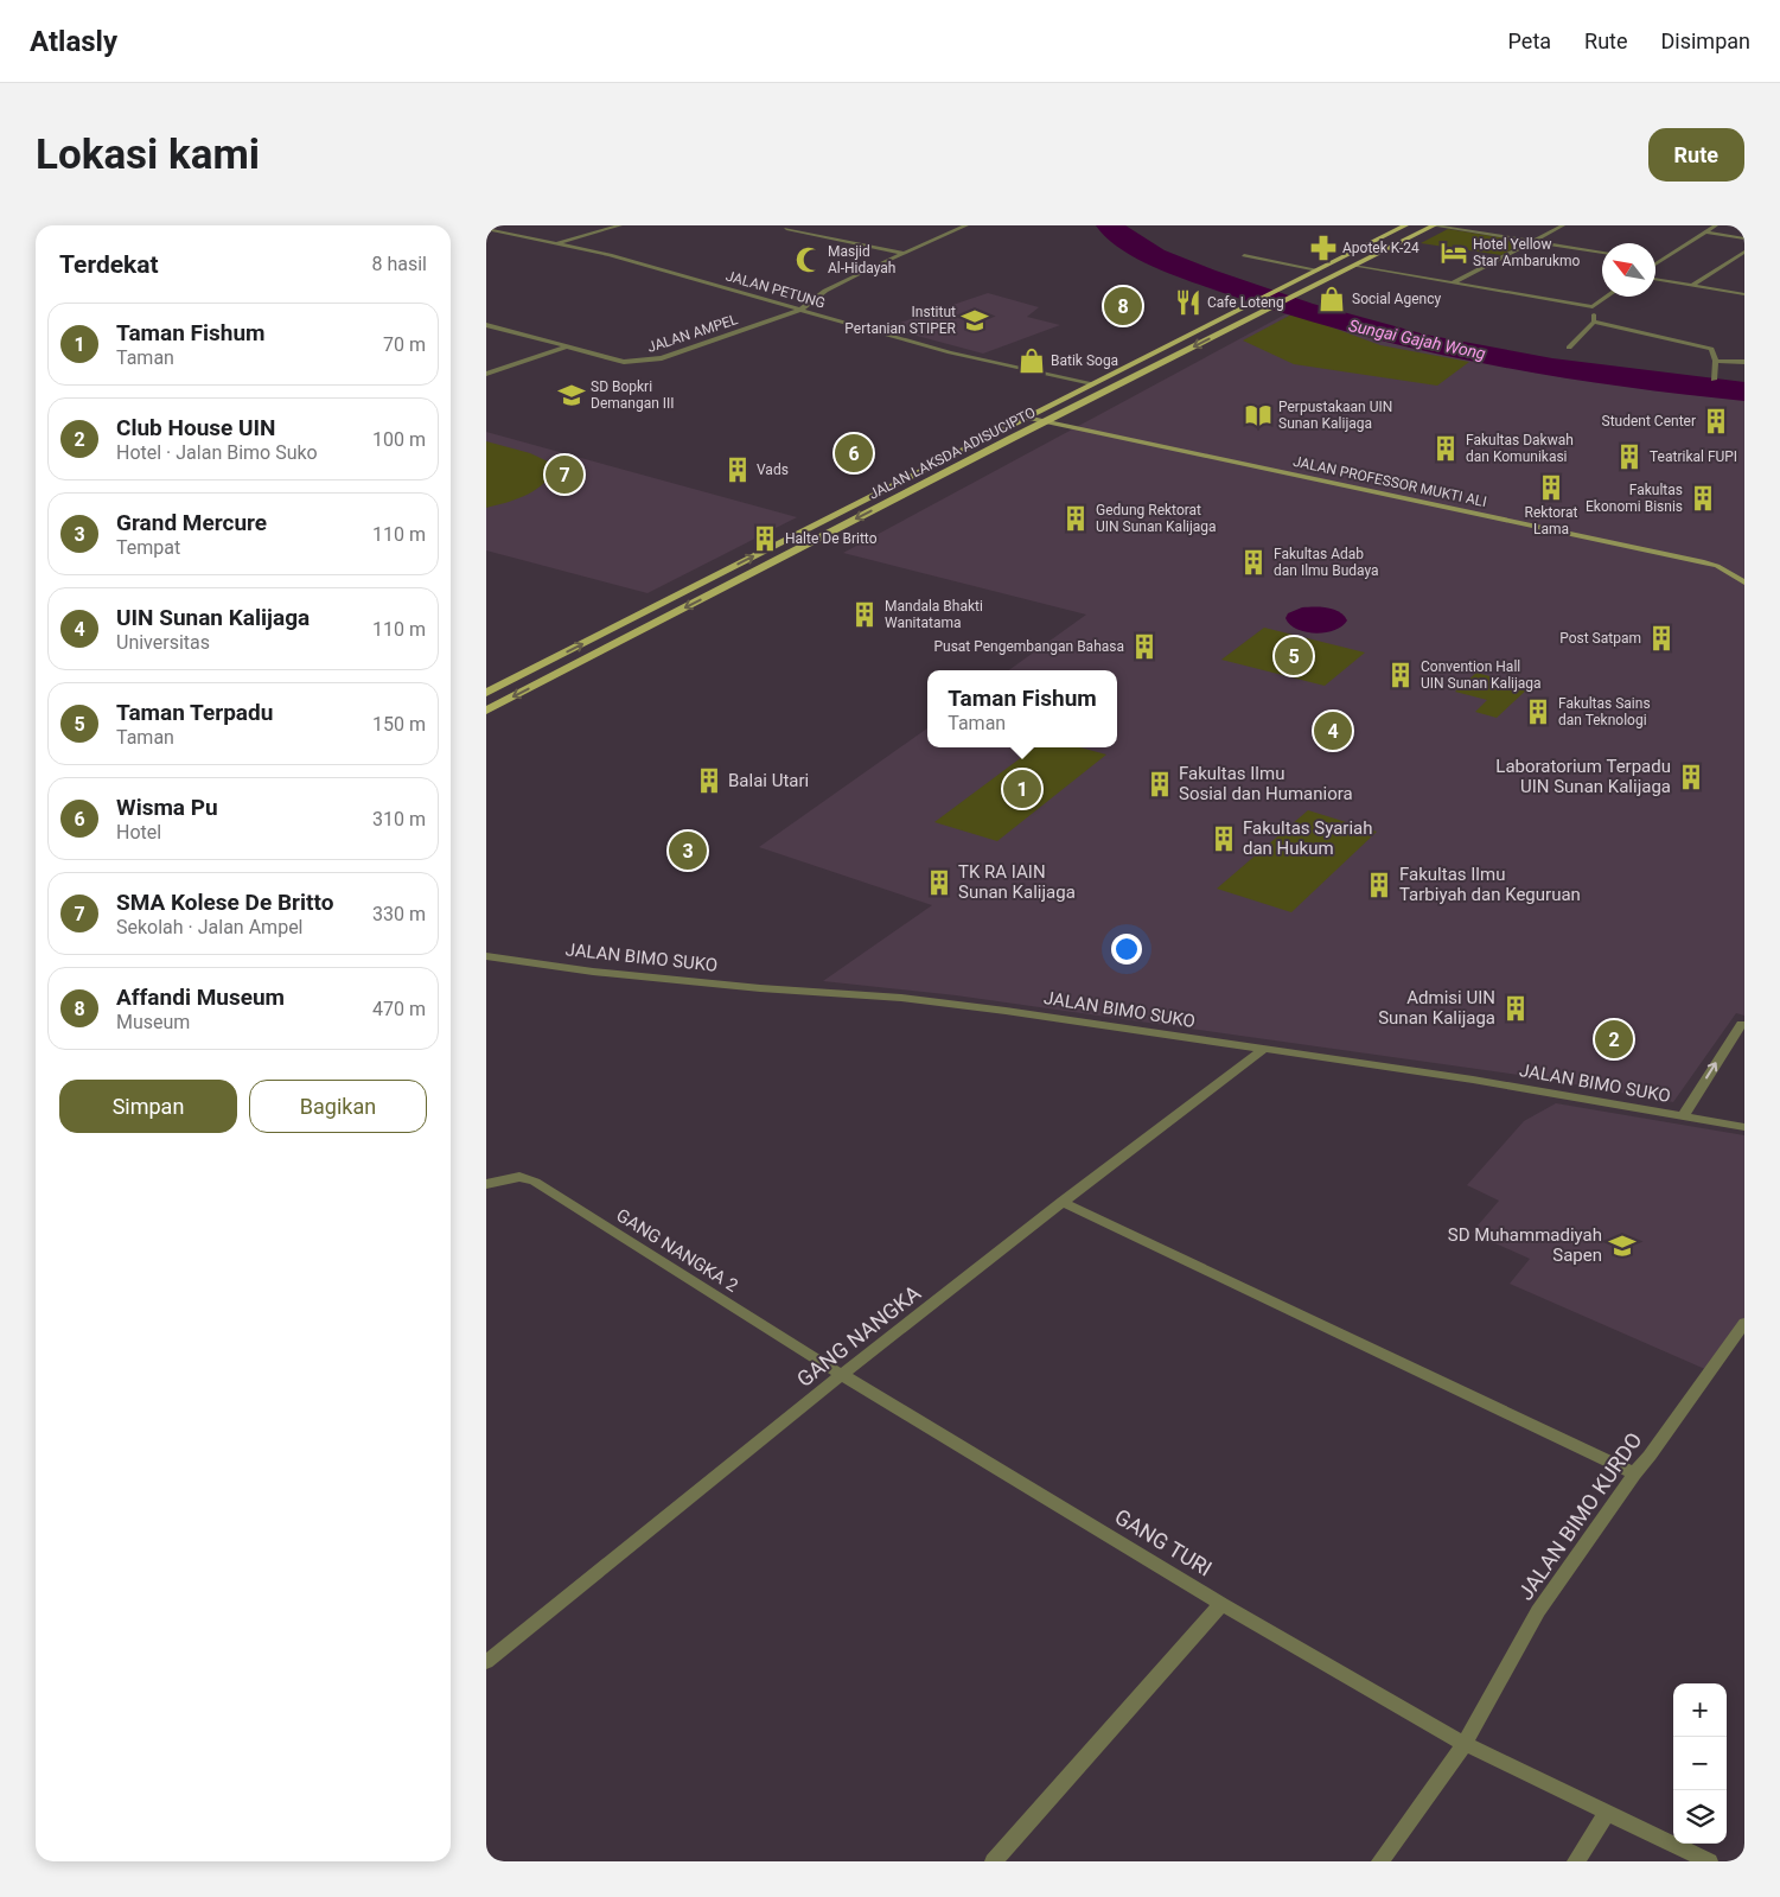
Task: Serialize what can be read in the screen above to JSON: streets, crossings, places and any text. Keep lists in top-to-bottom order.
{
  "streets": {
    "main road": ["JALAN LAKSDA ADISUCIPTO", "JALAN PROFESSOR MUKTI ALI"],
    "street": [
      "JALAN PETUNG",
      "JALAN AMPEL",
      "JALAN BIMO SUKO",
      "GANG NANGKA 2",
      "GANG NANGKA",
      "JALAN BIMO KURDO",
      "GANG TURI"
    ]
  },
  "crossings": [
    ["JALAN PETUNG", "JALAN AMPEL"],
    ["JALAN PETUNG", "JALAN LAKSDA ADISUCIPTO"],
    ["JALAN LAKSDA ADISUCIPTO", "JALAN PROFESSOR MUKTI ALI"],
    ["JALAN BIMO SUKO", "GANG NANGKA"],
    ["GANG NANGKA 2", "GANG NANGKA"],
    ["GANG NANGKA 2", "GANG TURI"],
    ["GANG NANGKA", "GANG TURI"],
    ["JALAN BIMO KURDO", "GANG TURI"]
  ],
  "water": ["Sungai Gajah Wong"],
  "places": {
    "pharmacy": ["Apotek K-24"],
    "hotel": ["Hotel Yellow Star Ambarukmo"],
    "mosque": ["Masjid Al-Hidayah"],
    "shop": ["Social Agency", "Batik Soga"],
    "restaurant": ["Cafe Loteng"],
    "school or university": ["Institut Pertanian STIPER", "SD Bopkri Demangan III", "SD Muhammadiyah Sapen"],
    "library": ["Perpustakaan UIN Sunan Kalijaga"],
    "building": [
      "Student Center",
      "Fakultas Dakwah dan Komunikasi",
      "Teatrikal FUPI",
      "Vads",
      "Rektorat Lama",
      "Fakultas Ekonomi Bisnis",
      "Gedung Rektorat UIN Sunan Kalijaga",
      "Halte De Britto",
      "Fakultas Adab dan Ilmu Budaya",
      "Mandala Bhakti Wanitatama",
      "Post Satpam",
      "Pusat Pengembangan Bahasa",
      "Convention Hall UIN Sunan Kalijaga",
      "Fakultas Sains dan Teknologi",
      "Laboratorium Terpadu UIN Sunan Kalijaga",
      "Balai Utari",
      "Fakultas Ilmu Sosial dan Humaniora",
      "Fakultas Syariah dan Hukum",
      "TK RA IAIN Sunan Kalijaga",
      "Fakultas Ilmu Tarbiyah dan Keguruan",
      "Admisi UIN Sunan Kalijaga"
    ]
  },
  "north": "top left",
  "page": {
    "header": "Atlasly",
    "nav": ["Peta", "Rute", "Disimpan"],
    "buttons": [
      "Rute",
      ["Simpan", "Bagikan"]
    ],
    "title": "Lokasi kami",
    "heading": ["Terdekat", "8 hasil"],
    "pins": [
      "8",
      "6",
      "7",
      "5",
      "4",
      "1",
      "3",
      "2"
    ],
    "list": [
      {
        "mark": "1",
        "name": "Taman Fishum",
        "note": "Taman",
        "value": "70 m"
      },
      {
        "mark": "2",
        "name": "Club House UIN",
        "note": "Hotel · Jalan Bimo Suko",
        "value": "100 m"
      },
      {
        "mark": "3",
        "name": "Grand Mercure",
        "note": "Tempat",
        "value": "110 m"
      },
      {
        "mark": "4",
        "name": "UIN Sunan Kalijaga",
        "note": "Universitas",
        "value": "110 m"
      },
      {
        "mark": "5",
        "name": "Taman Terpadu",
        "note": "Taman",
        "value": "150 m"
      },
      {
        "mark": "6",
        "name": "Wisma Pu",
        "note": "Hotel",
        "value": "310 m"
      },
      {
        "mark": "7",
        "name": "SMA Kolese De Britto",
        "note": "Sekolah · Jalan Ampel",
        "value": "330 m"
      },
      {
        "mark": "8",
        "name": "Affandi Museum",
        "note": "Museum",
        "value": "470 m"
      }
    ],
    "popup": ["Taman Fishum", "Taman"],
    "map_buttons": ["+", "−"]
  }
}
